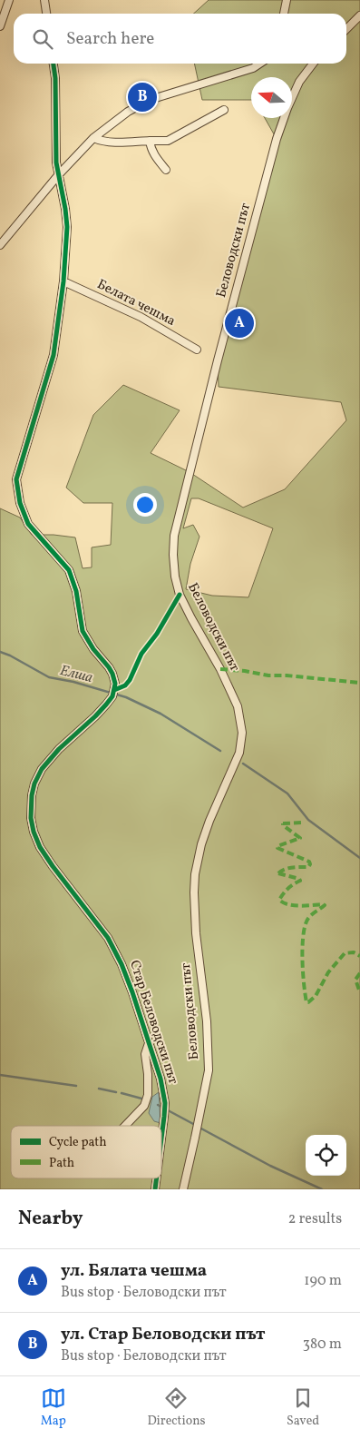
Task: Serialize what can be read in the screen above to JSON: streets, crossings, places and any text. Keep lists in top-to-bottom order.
{
  "streets": {
    "street": ["Беловодски път", "Белата чешма", "Стар Беловодски път"]
  },
  "crossings": [
    ["Белата чешма", "Стар Беловодски път"]
  ],
  "water": ["Елша"],
  "legend": ["Cycle path", "Path"],
  "north": "left",
  "page": {
    "search": "Search here",
    "pins": ["B", "A"],
    "heading": ["Nearby", "2 results"],
    "list": [
      {
        "mark": "A",
        "name": "ул. Бялата чешма",
        "note": "Bus stop · Беловодски път",
        "value": "190 m"
      },
      {
        "mark": "B",
        "name": "ул. Стар Беловодски път",
        "note": "Bus stop · Беловодски път",
        "value": "380 m"
      }
    ],
    "nav": ["Map", "Directions", "Saved"]
  }
}
